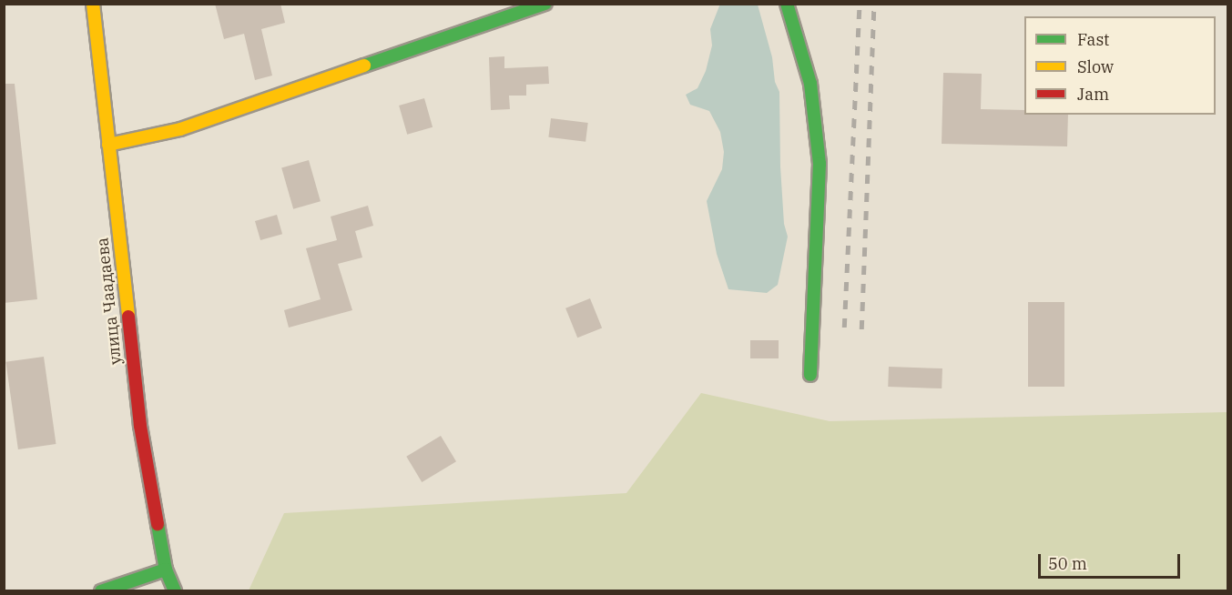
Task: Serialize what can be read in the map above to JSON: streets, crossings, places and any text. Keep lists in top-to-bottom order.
{
  "streets": {
    "street": ["улица Чаадаева"]
  },
  "legend": ["Fast", "Slow", "Jam"],
  "scale_bar": "50 m"
}
